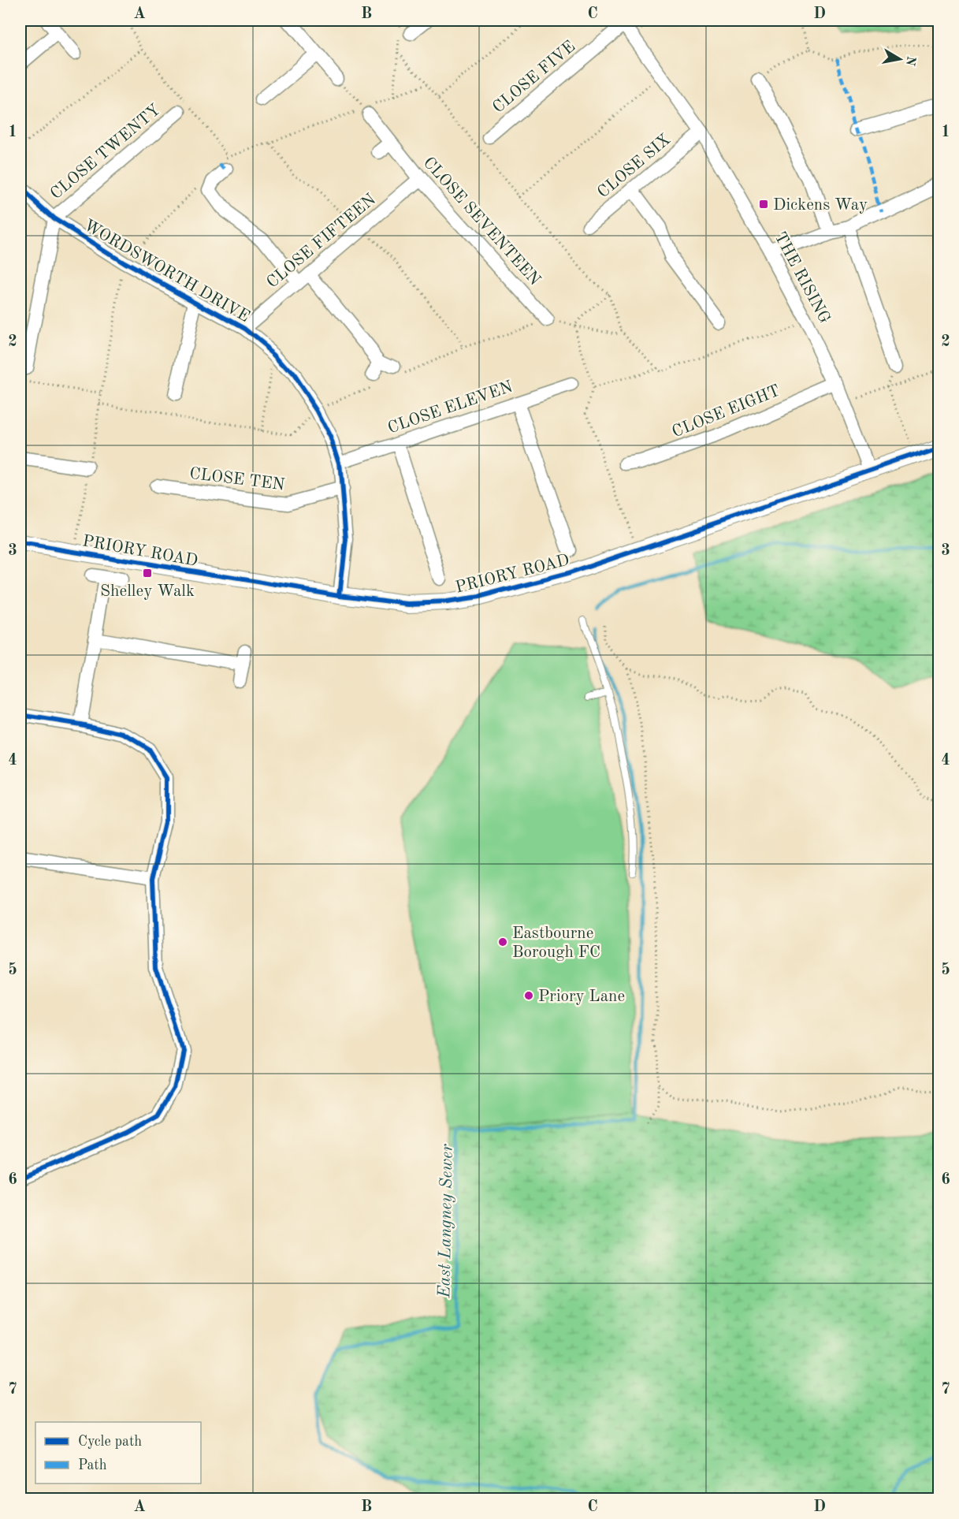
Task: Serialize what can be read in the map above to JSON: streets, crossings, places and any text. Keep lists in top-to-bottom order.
{
  "streets": {
    "street": [
      "CLOSE FIVE",
      "CLOSE TWENTY",
      "CLOSE SIX",
      "CLOSE SEVENTEEN",
      "CLOSE FIFTEEN",
      "WORDSWORTH DRIVE",
      "THE RISING",
      "CLOSE ELEVEN",
      "CLOSE EIGHT",
      "CLOSE TEN",
      "PRIORY ROAD"
    ]
  },
  "crossings": [
    ["CLOSE FIVE", "THE RISING"],
    ["CLOSE TWENTY", "WORDSWORTH DRIVE"],
    ["CLOSE SIX", "THE RISING"],
    ["CLOSE SEVENTEEN", "CLOSE FIFTEEN"],
    ["CLOSE FIFTEEN", "WORDSWORTH DRIVE"],
    ["WORDSWORTH DRIVE", "CLOSE ELEVEN"],
    ["WORDSWORTH DRIVE", "CLOSE TEN"],
    ["WORDSWORTH DRIVE", "PRIORY ROAD"],
    ["THE RISING", "CLOSE EIGHT"],
    ["THE RISING", "PRIORY ROAD"]
  ],
  "water": ["East Langney Sewer"],
  "places": {
    "transit": ["Dickens Way", "Shelley Walk"],
    "other": ["Eastbourne Borough FC", "Priory Lane"]
  },
  "legend": ["Cycle path", "Path"],
  "north": "right",
  "grid": {
    "columns": [
      "A",
      "B",
      "C",
      "D"
    ],
    "rows": [
      "1",
      "2",
      "3",
      "4",
      "5",
      "6",
      "7"
    ]
  }
}
